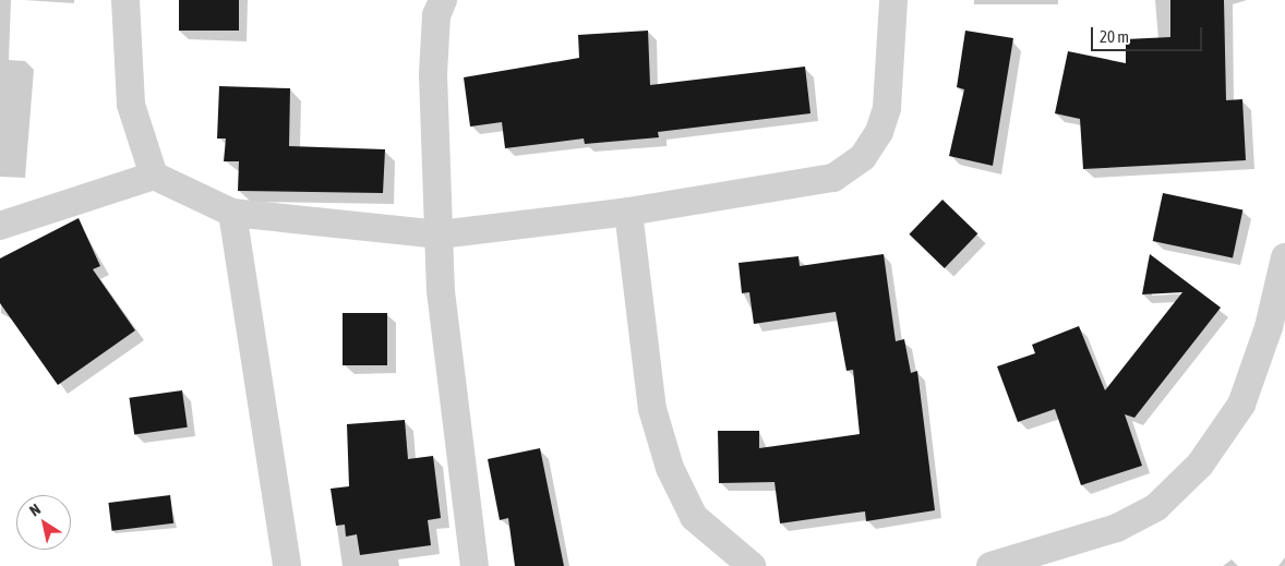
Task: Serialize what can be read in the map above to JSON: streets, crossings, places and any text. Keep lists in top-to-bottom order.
{
  "scale_bar": "20 m",
  "north": "top left"
}
